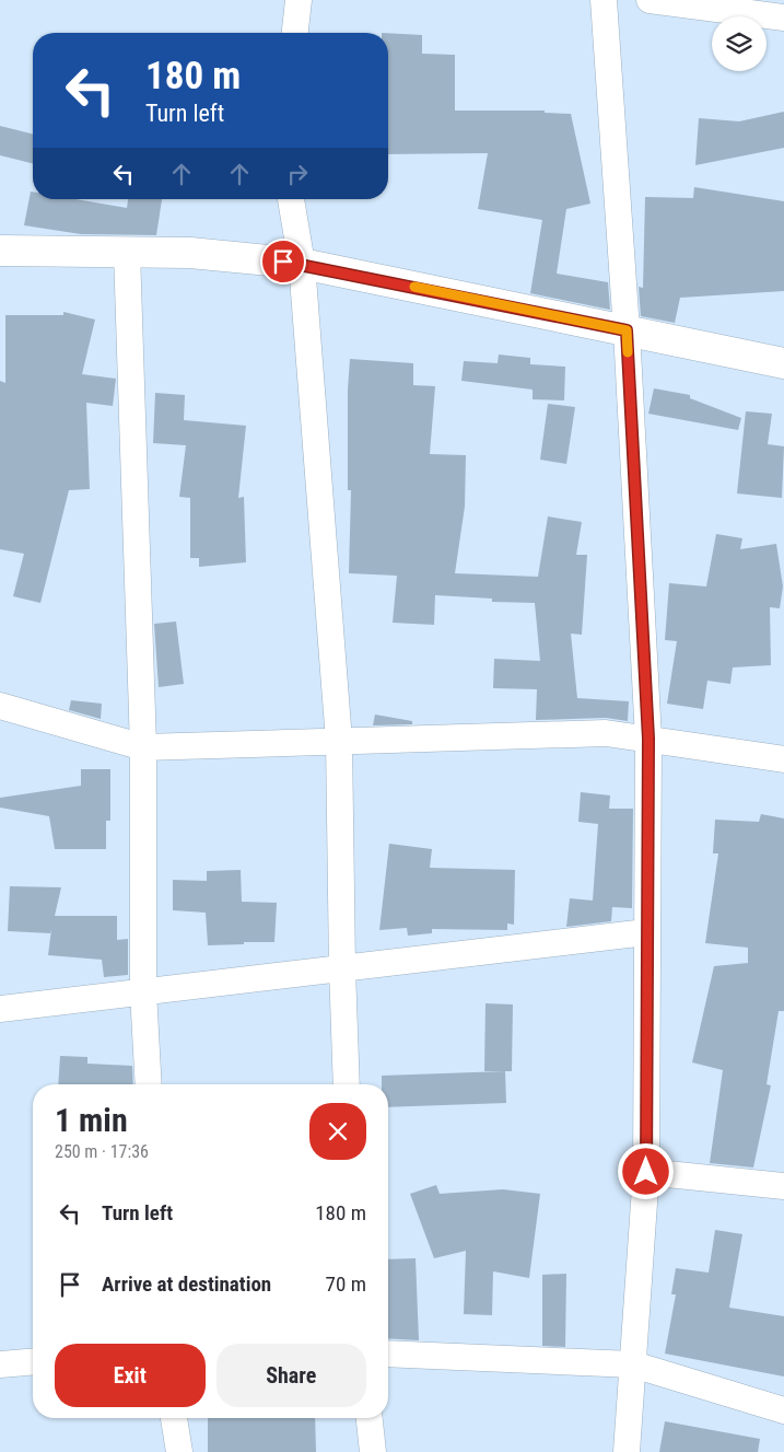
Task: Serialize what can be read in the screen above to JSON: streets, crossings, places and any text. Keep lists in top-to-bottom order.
{
  "page": {
    "turn": ["180 m", "Turn left"],
    "heading": ["1 min", "250 m · 17:36"],
    "list": [
      {
        "name": "Turn left",
        "value": "180 m"
      },
      {
        "name": "Arrive at destination",
        "value": "70 m"
      }
    ],
    "buttons": ["Exit", "Share"]
  }
}
